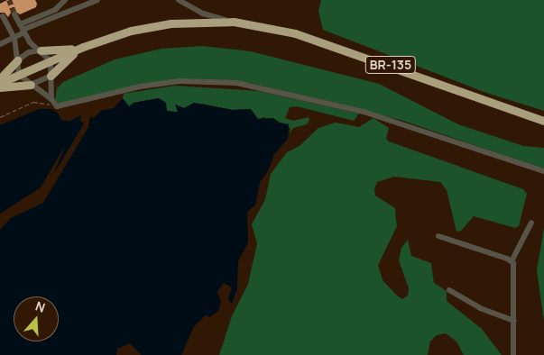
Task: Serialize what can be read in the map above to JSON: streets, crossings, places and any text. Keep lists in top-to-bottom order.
{
  "streets": {
    "highway": ["BR-135"]
  },
  "north": "top"
}
